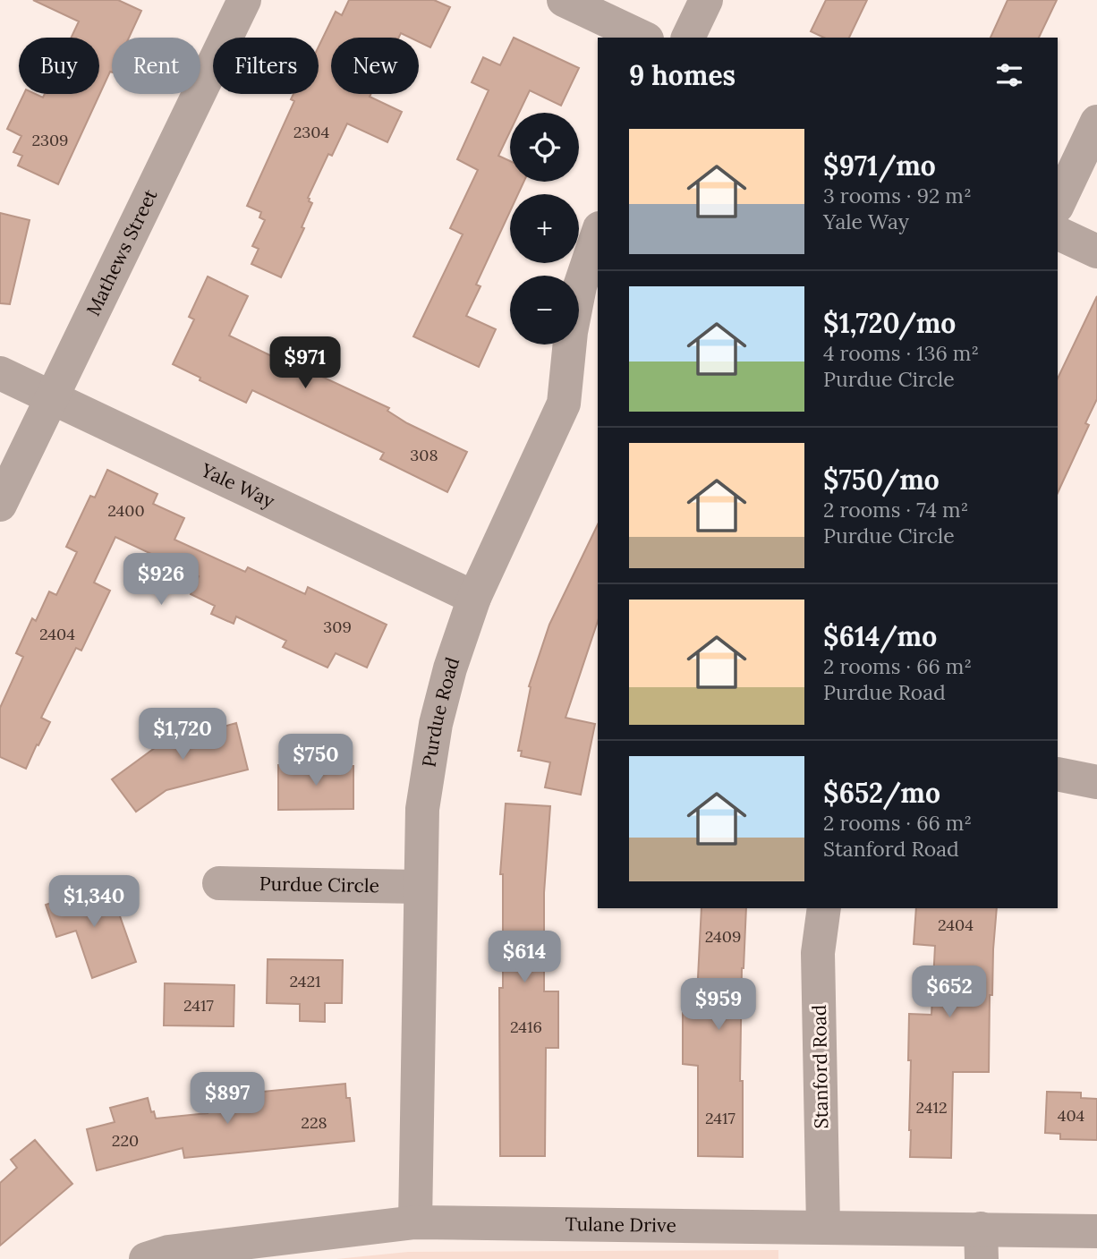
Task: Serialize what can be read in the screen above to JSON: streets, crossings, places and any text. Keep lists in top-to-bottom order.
{
  "streets": {
    "street": [
      "Mathews Street",
      "Yale Way",
      "Purdue Road",
      "Purdue Circle",
      "Stanford Road",
      "Tulane Drive"
    ]
  },
  "crossings": [
    ["Mathews Street", "Yale Way"],
    ["Yale Way", "Purdue Road"],
    ["Purdue Road", "Purdue Circle"],
    ["Purdue Road", "Tulane Drive"],
    ["Stanford Road", "Tulane Drive"]
  ],
  "house_numbers": [
    "2304",
    "2309",
    "308",
    "2400",
    "309",
    "2404",
    "2404",
    "2409",
    "2421",
    "2417",
    "2416",
    "2412",
    "404",
    "2417",
    "228",
    "220"
  ],
  "page": {
    "chip": [
      "Buy",
      "Rent",
      "Filters",
      "New"
    ],
    "heading": "9 homes",
    "map_buttons": ["+", "−"],
    "list": [
      {
        "name": "$971/mo",
        "note": "3 rooms · 92 m² · Yale Way"
      },
      {
        "name": "$1,720/mo",
        "note": "4 rooms · 136 m² · Purdue Circle"
      },
      {
        "name": "$750/mo",
        "note": "2 rooms · 74 m² · Purdue Circle"
      },
      {
        "name": "$614/mo",
        "note": "2 rooms · 66 m² · Purdue Road"
      },
      {
        "name": "$652/mo",
        "note": "2 rooms · 66 m² · Stanford Road"
      }
    ],
    "price": [
      "$971",
      "$926",
      "$1,720",
      "$750",
      "$1,340",
      "$614",
      "$652",
      "$959",
      "$897"
    ]
  }
}
